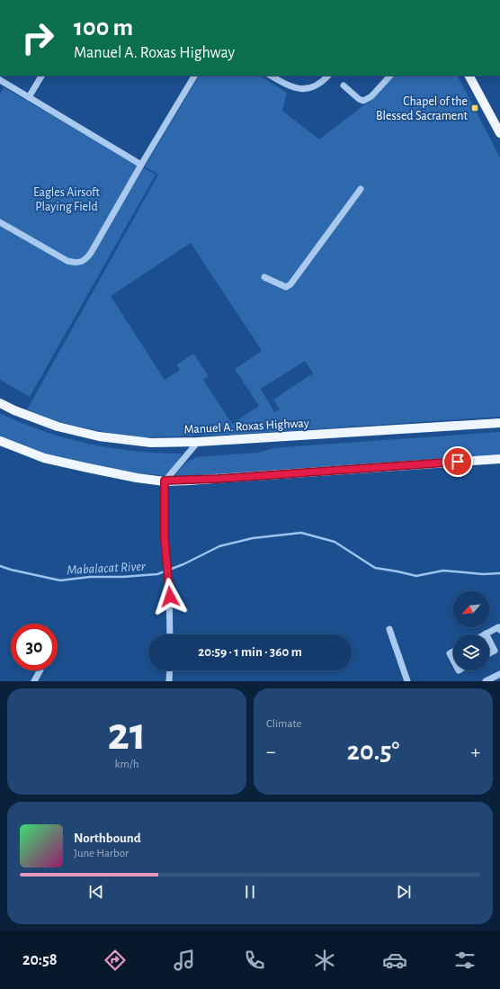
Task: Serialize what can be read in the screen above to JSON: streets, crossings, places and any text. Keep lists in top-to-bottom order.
{
  "streets": {
    "main road": ["Manuel A. Roxas Highway"]
  },
  "water": ["Mabalacat River"],
  "parks": ["Eagles Airsoft Playing Field"],
  "places": {
    "transit": ["Chapel of the Blessed Sacrament"]
  },
  "north": "bottom left",
  "page": {
    "turn": ["100 m", "Manuel A. Roxas Highway"],
    "limit": "30",
    "trip": "20:59 · 1 min · 360 m",
    "tile": [
      ["21", "km/h"],
      "Climate"
    ],
    "heat": ["−", "20.5°", "+"],
    "song": ["Northbound", "June Harbor"],
    "tabs": "20:58"
  }
}
